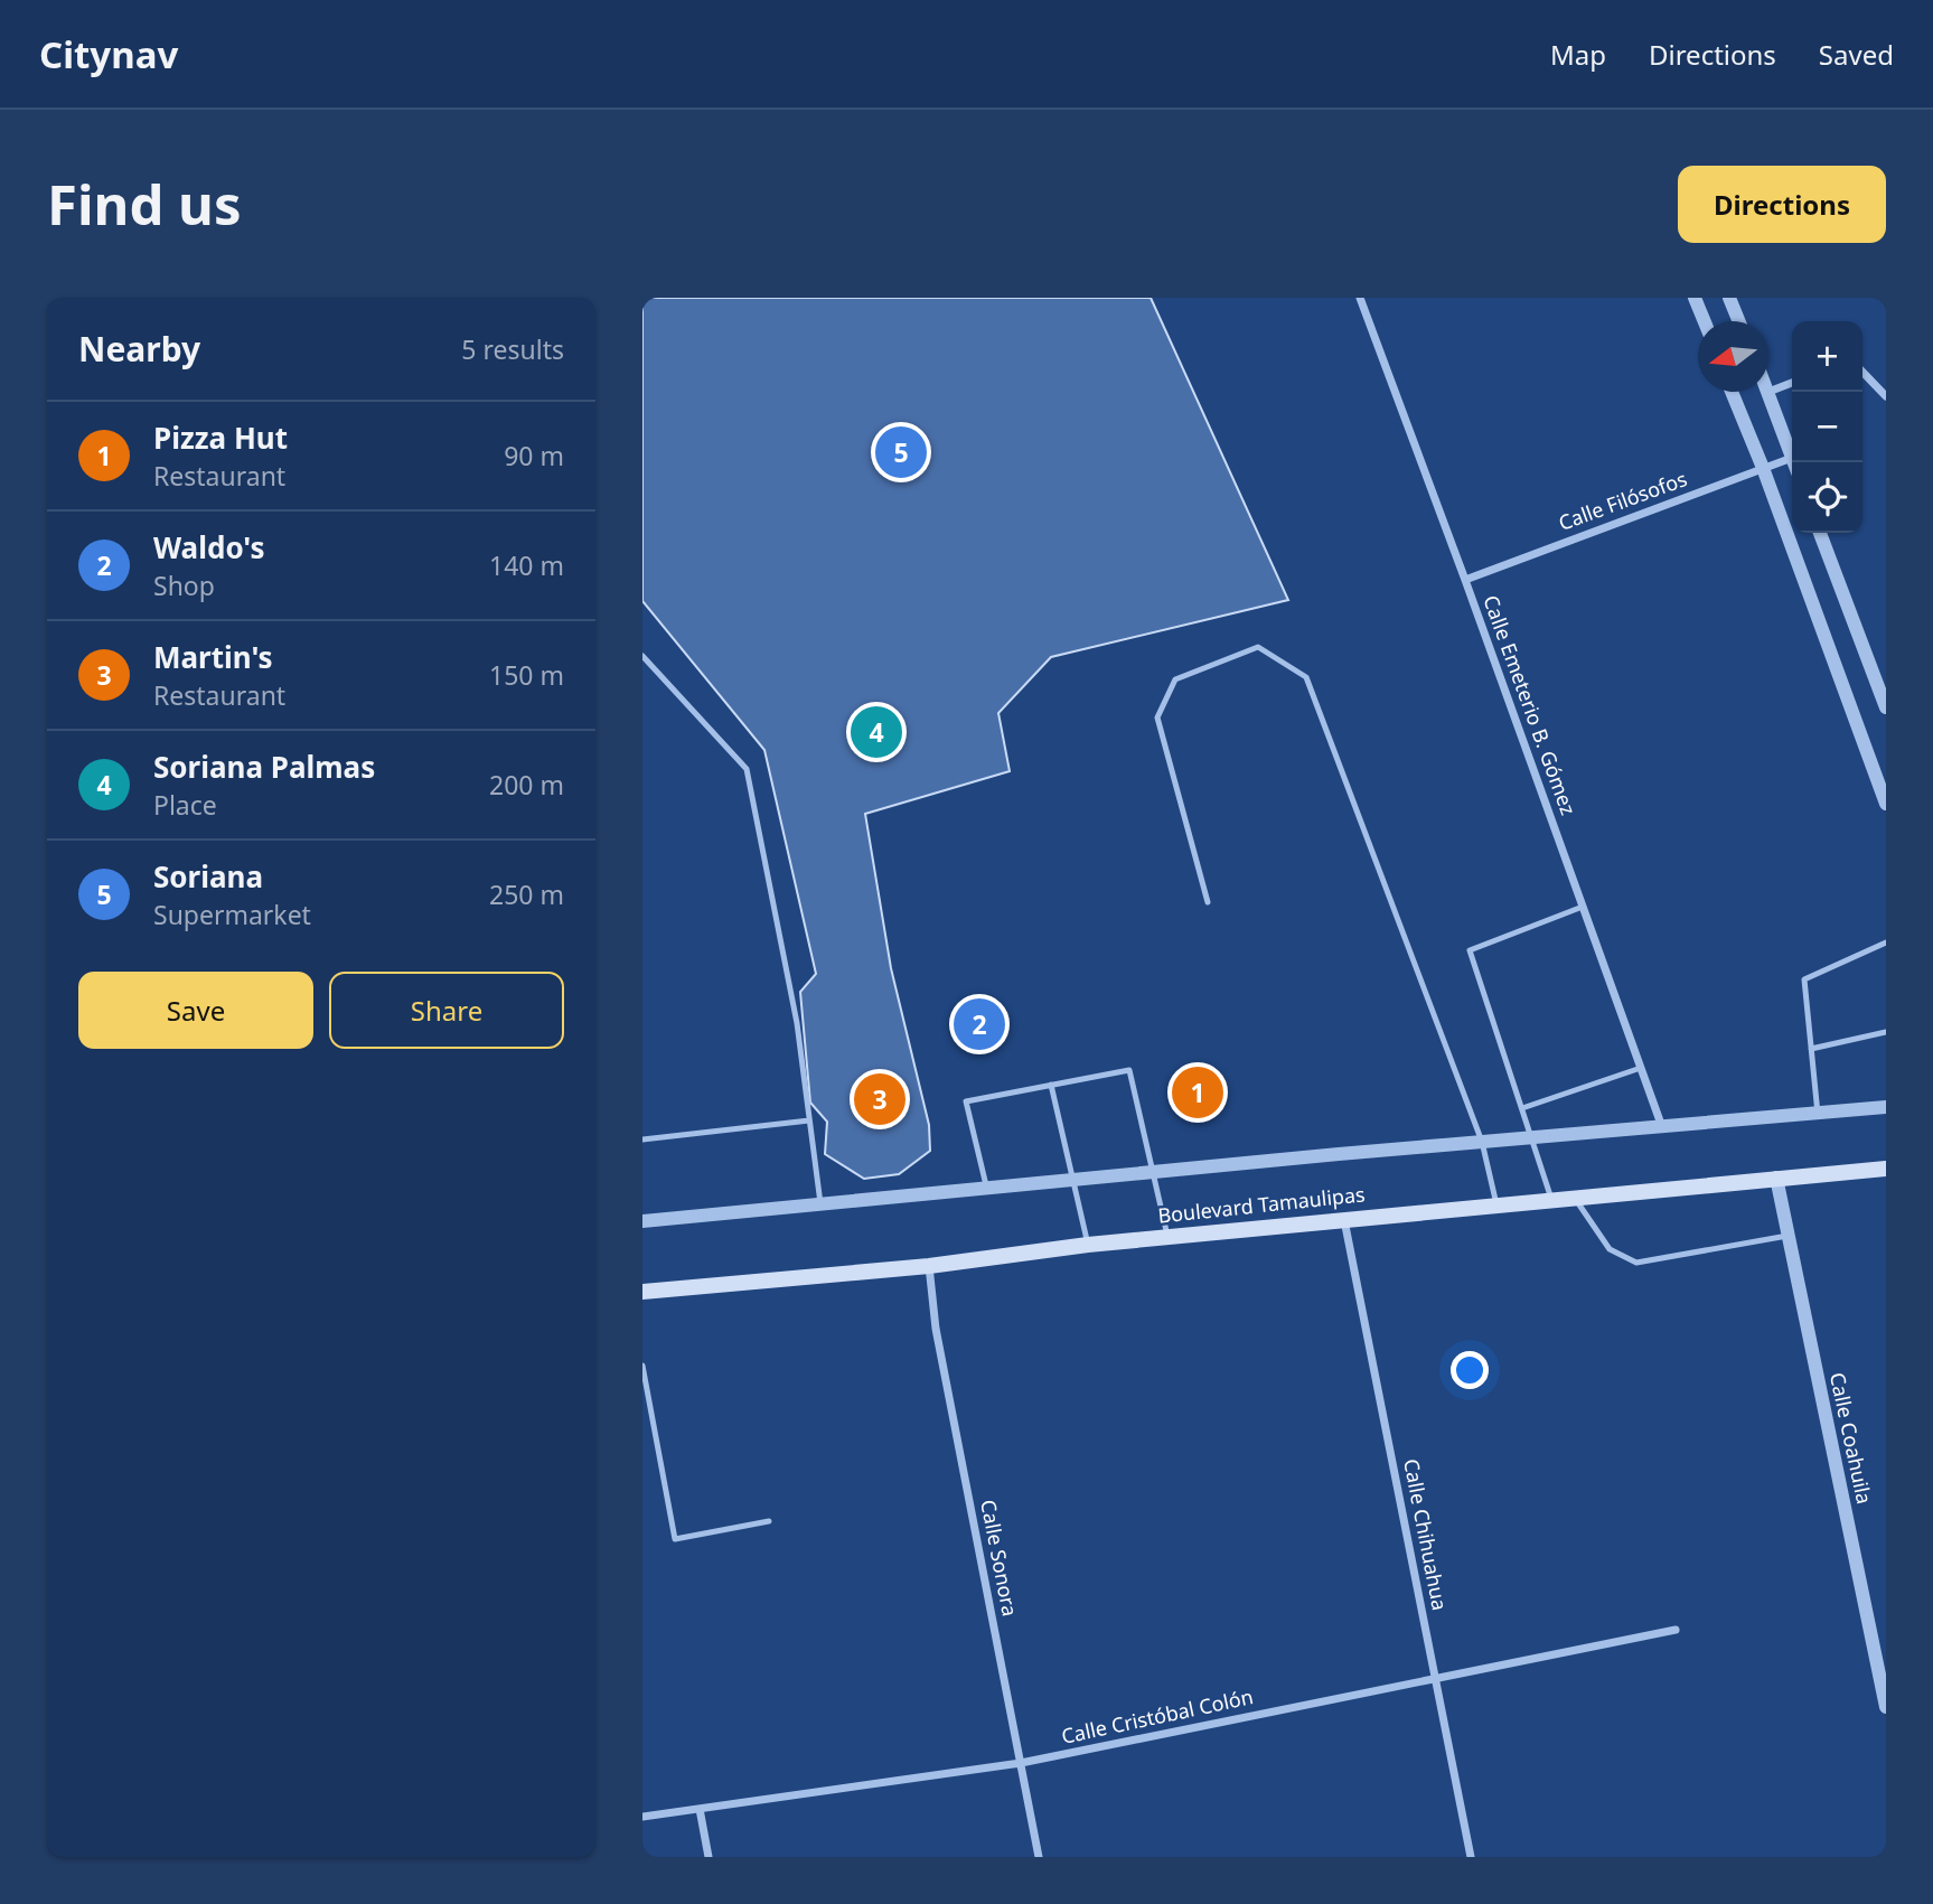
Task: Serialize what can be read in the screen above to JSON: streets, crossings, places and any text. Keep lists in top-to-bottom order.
{
  "streets": {
    "main road": ["Boulevard Tamaulipas"],
    "street": [
      "Calle Filósofos",
      "Calle Emeterio B. Gómez",
      "Calle Coahuila",
      "Calle Chihuahua",
      "Calle Sonora",
      "Calle Cristóbal Colón"
    ]
  },
  "crossings": [
    ["Calle Filósofos", "Calle Emeterio B. Gómez"],
    ["Boulevard Tamaulipas", "Calle Coahuila"],
    ["Boulevard Tamaulipas", "Calle Chihuahua"],
    ["Boulevard Tamaulipas", "Calle Sonora"],
    ["Calle Chihuahua", "Calle Cristóbal Colón"],
    ["Calle Sonora", "Calle Cristóbal Colón"]
  ],
  "north": "left",
  "page": {
    "header": "Citynav",
    "nav": ["Map", "Directions", "Saved"],
    "buttons": [
      "Directions",
      ["Save", "Share"]
    ],
    "title": "Find us",
    "heading": ["Nearby", "5 results"],
    "map_buttons": ["+", "−"],
    "list": [
      {
        "mark": "1",
        "name": "Pizza Hut",
        "note": "Restaurant",
        "value": "90 m"
      },
      {
        "mark": "2",
        "name": "Waldo's",
        "note": "Shop",
        "value": "140 m"
      },
      {
        "mark": "3",
        "name": "Martin's",
        "note": "Restaurant",
        "value": "150 m"
      },
      {
        "mark": "4",
        "name": "Soriana Palmas",
        "note": "Place",
        "value": "200 m"
      },
      {
        "mark": "5",
        "name": "Soriana",
        "note": "Supermarket",
        "value": "250 m"
      }
    ],
    "pins": [
      "5",
      "4",
      "2",
      "1",
      "3"
    ]
  }
}
